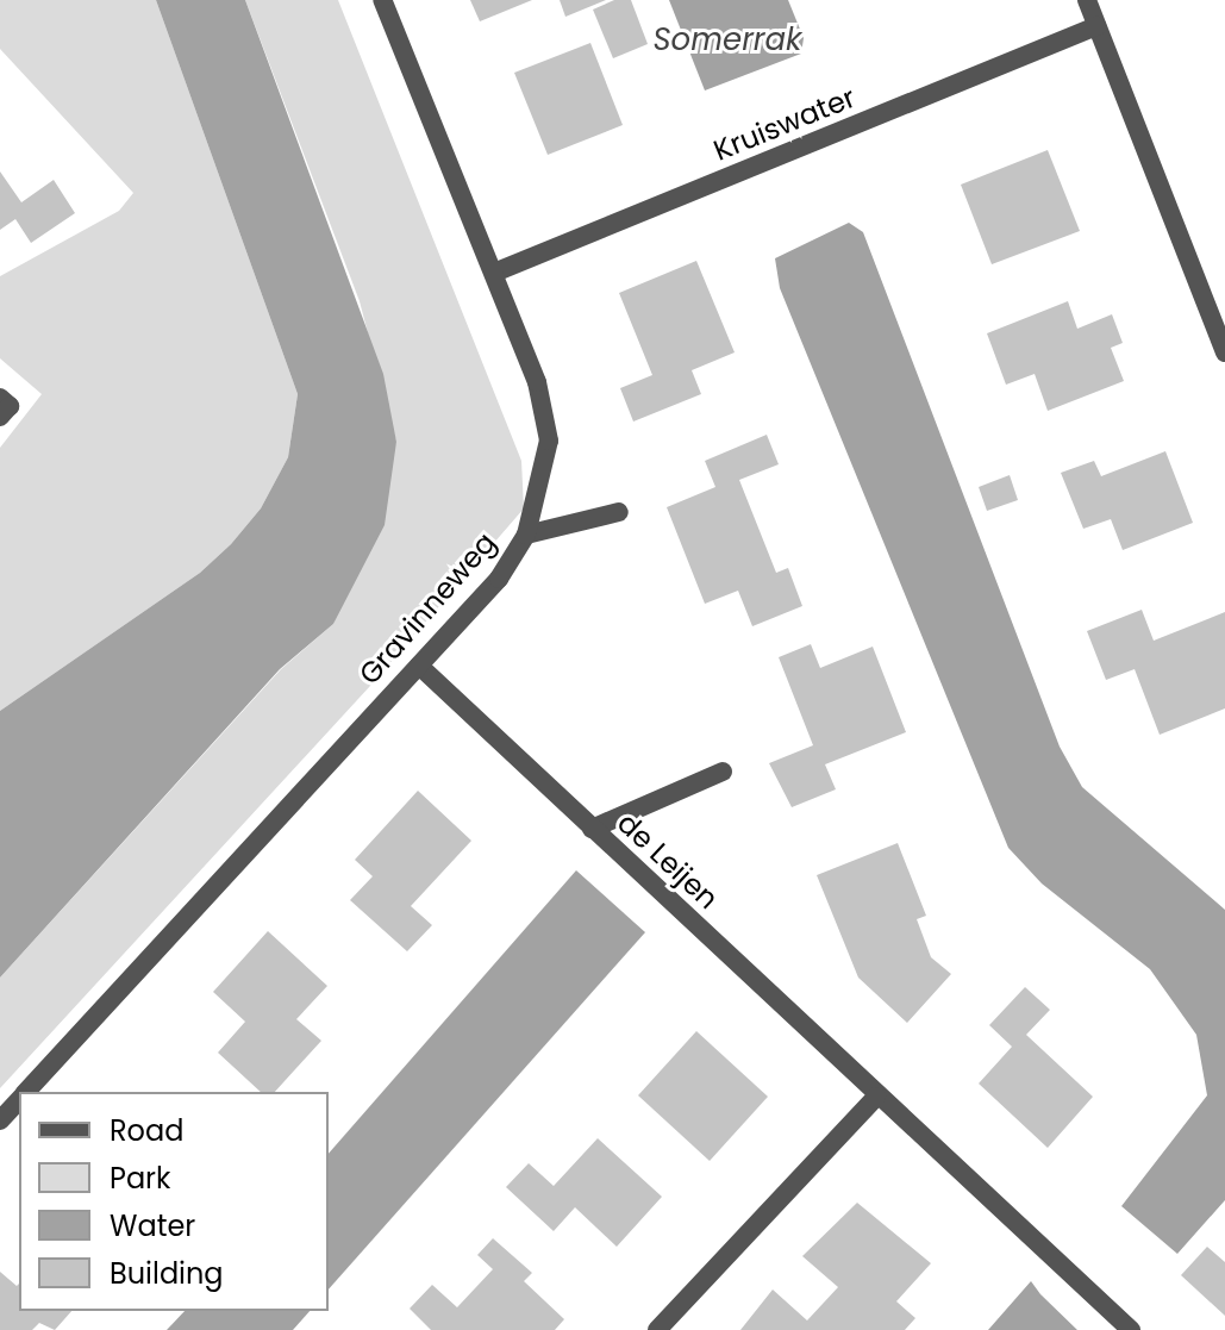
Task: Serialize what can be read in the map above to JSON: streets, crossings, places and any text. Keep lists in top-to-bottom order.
{
  "streets": {
    "street": ["Kruiswater", "Gravinneweg", "de Leijen"]
  },
  "crossings": [
    ["Kruiswater", "Gravinneweg"],
    ["Gravinneweg", "de Leijen"]
  ],
  "water": ["Somerrak"],
  "legend": [
    "Road",
    "Park",
    "Water",
    "Building"
  ]
}
